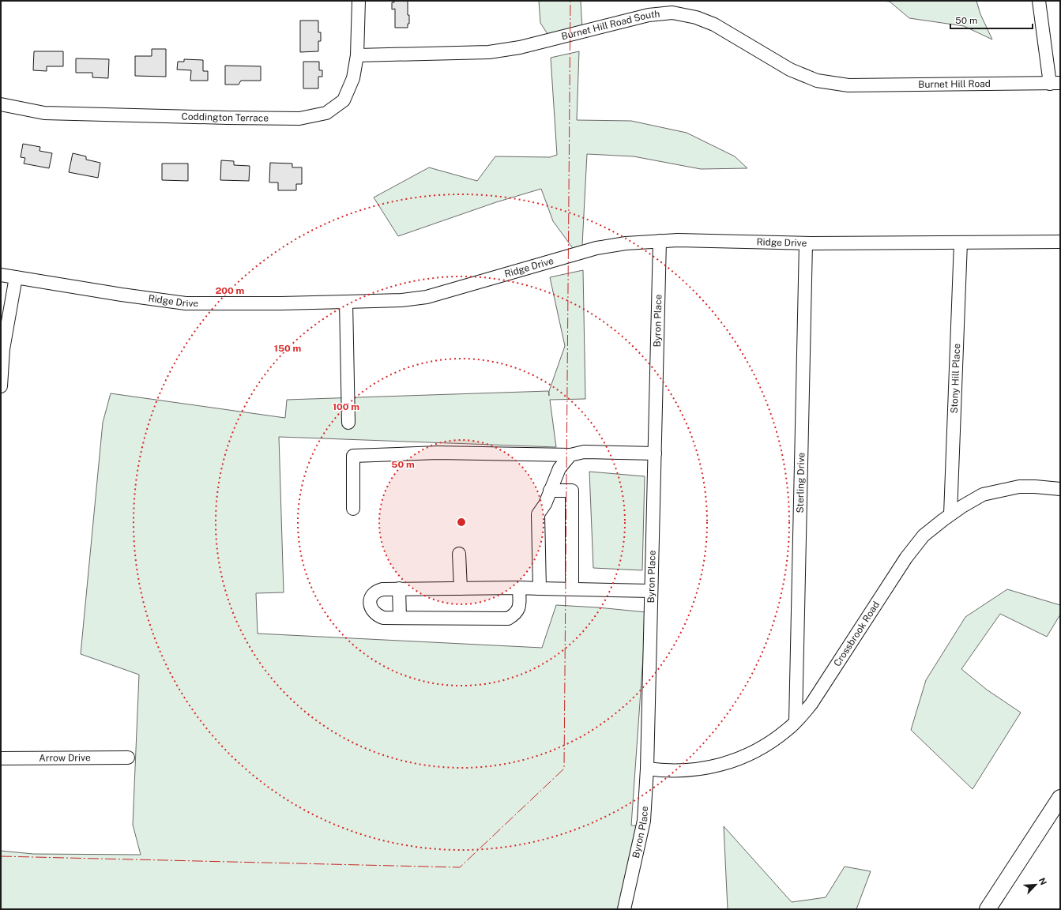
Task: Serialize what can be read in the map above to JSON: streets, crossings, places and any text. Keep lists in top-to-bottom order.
{
  "streets": {
    "street": [
      "Burnet Hill Road South",
      "Burnet Hill Road",
      "Coddington Terrace",
      "Ridge Drive",
      "Byron Place",
      "Stony Hill Place",
      "Sterling Drive",
      "Crossbrook Road",
      "Arrow Drive"
    ]
  },
  "crossings": [
    ["Burnet Hill Road South", "Burnet Hill Road"],
    ["Burnet Hill Road South", "Coddington Terrace"],
    ["Ridge Drive", "Byron Place"],
    ["Ridge Drive", "Stony Hill Place"],
    ["Ridge Drive", "Sterling Drive"],
    ["Byron Place", "Crossbrook Road"],
    ["Stony Hill Place", "Crossbrook Road"],
    ["Sterling Drive", "Crossbrook Road"]
  ],
  "scale_bar": "50 m",
  "north": "top right",
  "rings": [
    "200 m",
    "150 m",
    "100 m",
    "50 m"
  ]
}
